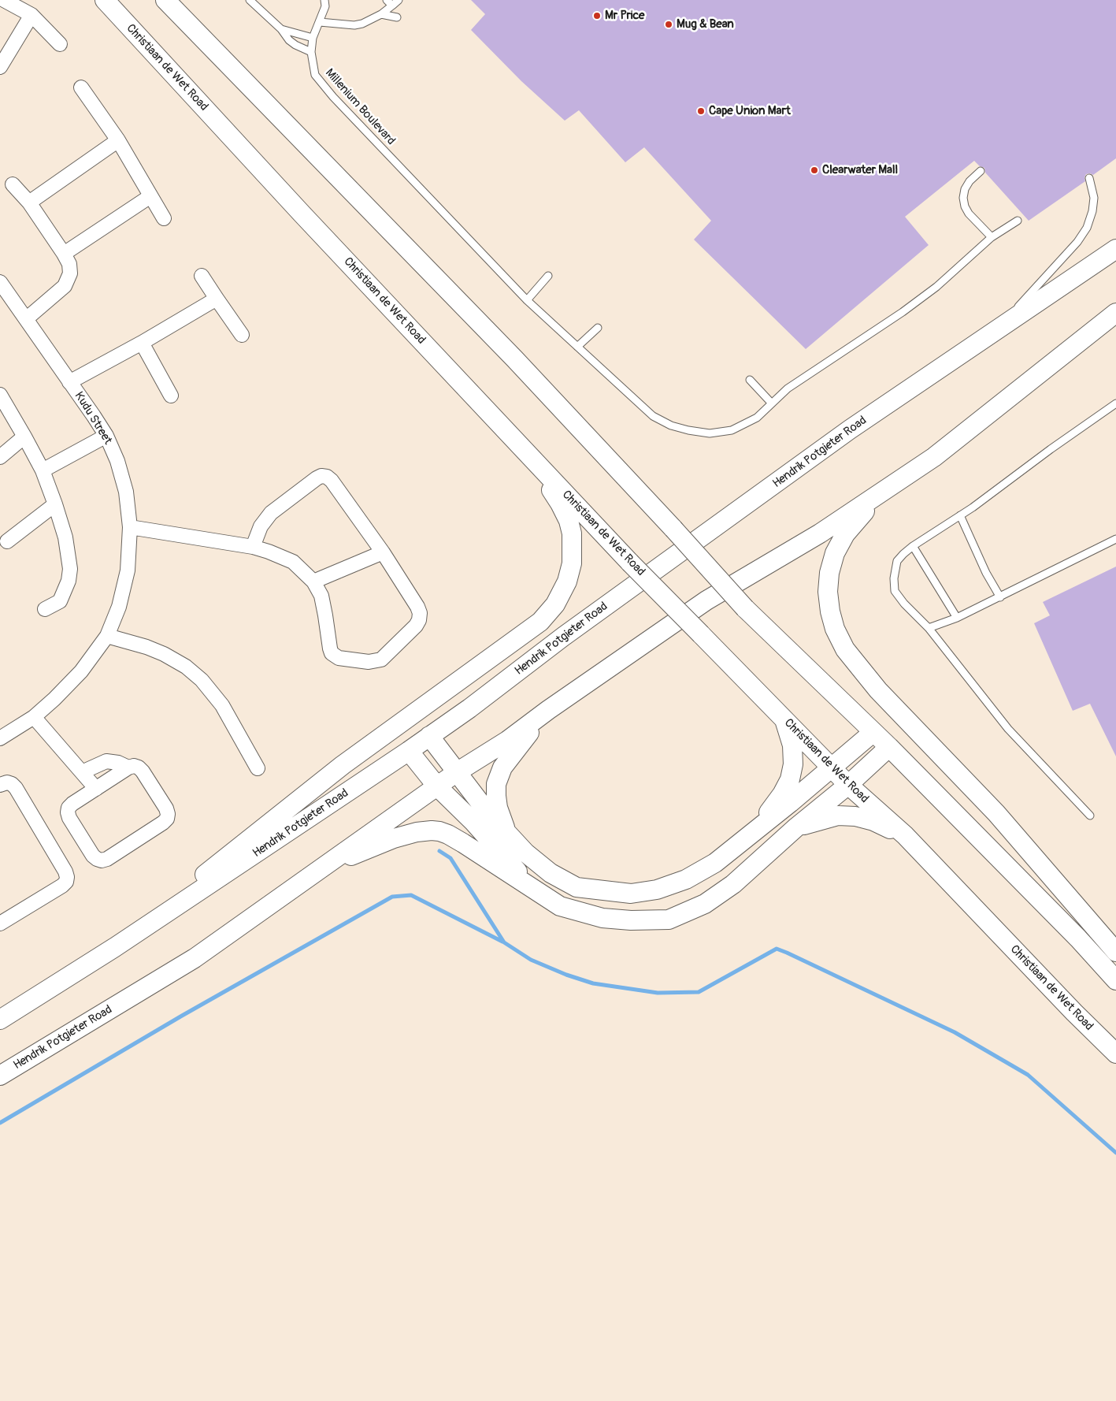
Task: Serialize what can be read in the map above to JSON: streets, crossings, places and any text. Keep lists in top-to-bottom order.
{
  "streets": {
    "main road": ["Christiaan de Wet Road", "Hendrik Potgieter Road"],
    "street": ["Kudu Street"],
    "lane": ["Millenium Boulevard"]
  },
  "places": [
    "Mr Price",
    "Mug & Bean",
    "Cape Union Mart",
    "Clearwater Mall"
  ]
}
